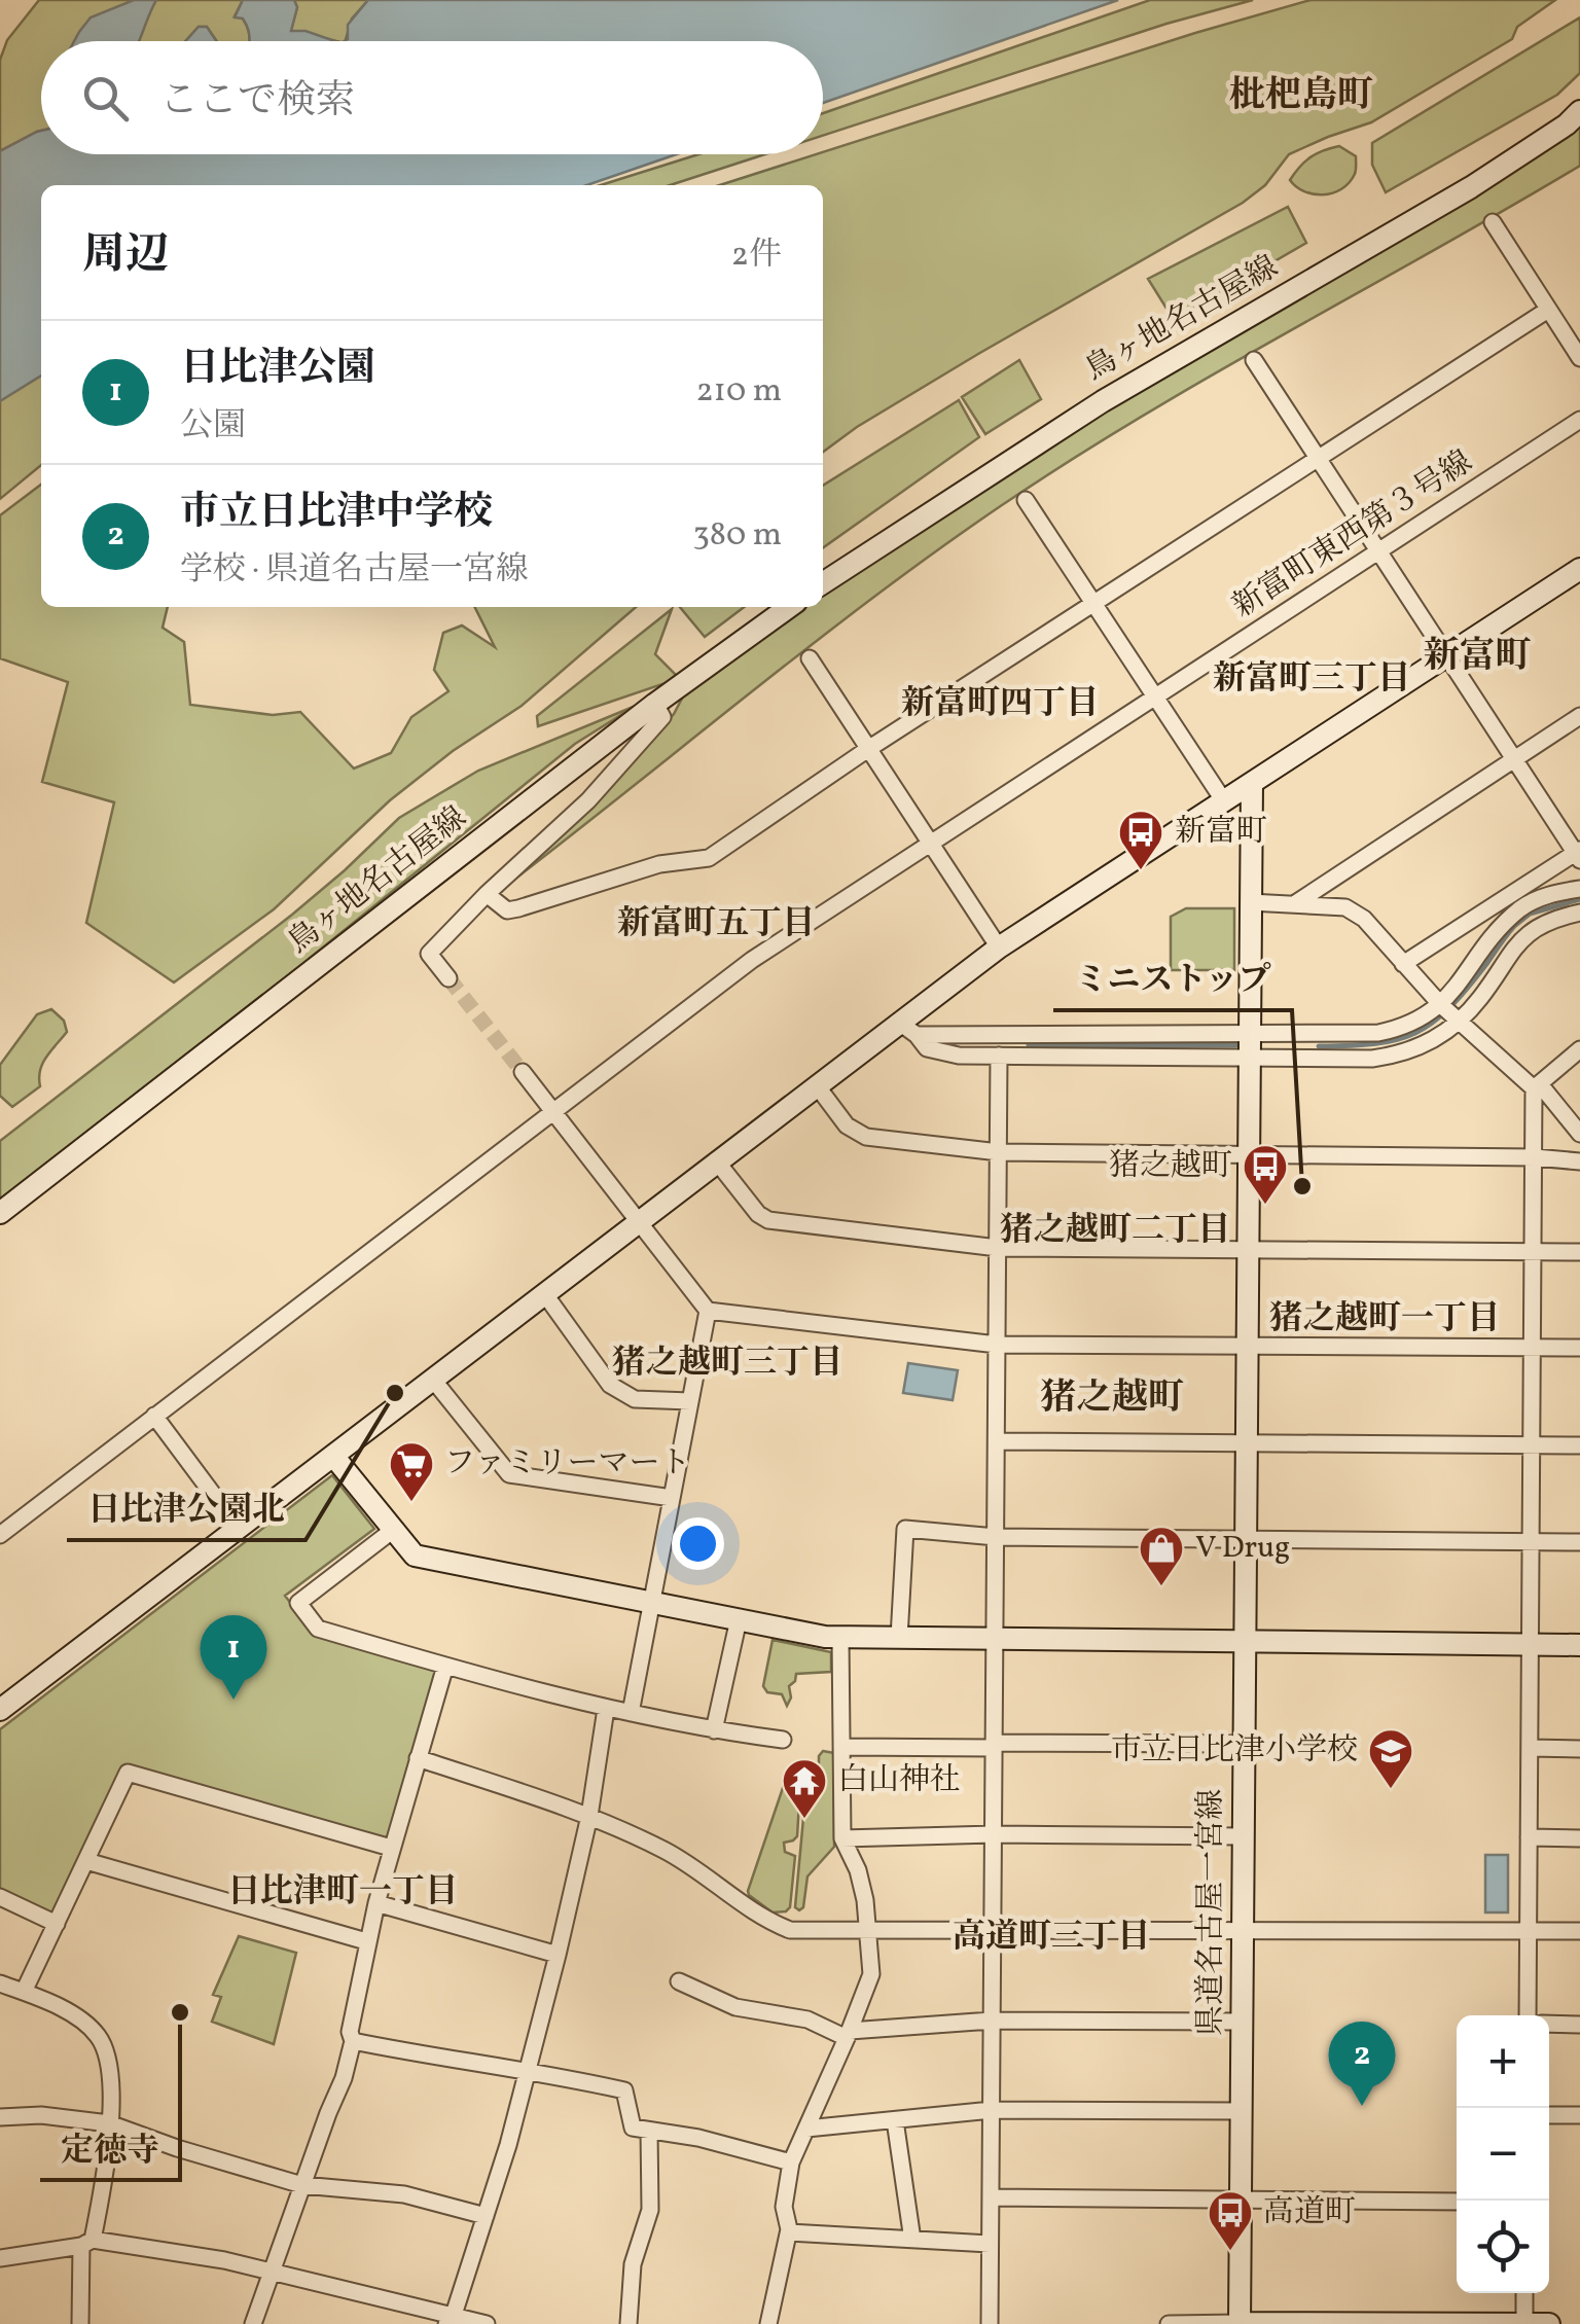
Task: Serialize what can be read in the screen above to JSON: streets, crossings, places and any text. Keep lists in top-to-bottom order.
{
  "streets": {
    "main road": ["鳥ヶ地名古屋線", "県道名古屋一宮線"],
    "street": ["新富町東西第３号線"]
  },
  "districts": [
    "枇杷島町",
    "新富町",
    "新富町三丁目",
    "新富町四丁目",
    "新富町五丁目",
    "猪之越町二丁目",
    "猪之越町一丁目",
    "猪之越町三丁目",
    "猪之越町",
    "日比津町一丁目",
    "高道町三丁目"
  ],
  "places": {
    "bus stop": ["新富町", "猪之越町", "高道町"],
    "other": ["ミニストップ", "日比津公園北", "定徳寺"],
    "supermarket": ["ファミリーマート"],
    "shop": ["V Drug"],
    "school or university": ["市立日比津小学校"],
    "temple": ["白山神社"]
  },
  "page": {
    "search": "ここで検索",
    "heading": ["周辺", "2件"],
    "list": [
      {
        "mark": "1",
        "name": "日比津公園",
        "note": "公園",
        "value": "210 m"
      },
      {
        "mark": "2",
        "name": "市立日比津中学校",
        "note": "学校 · 県道名古屋一宮線",
        "value": "380 m"
      }
    ],
    "pins": ["1", "2"],
    "map_buttons": ["+", "−"]
  }
}
